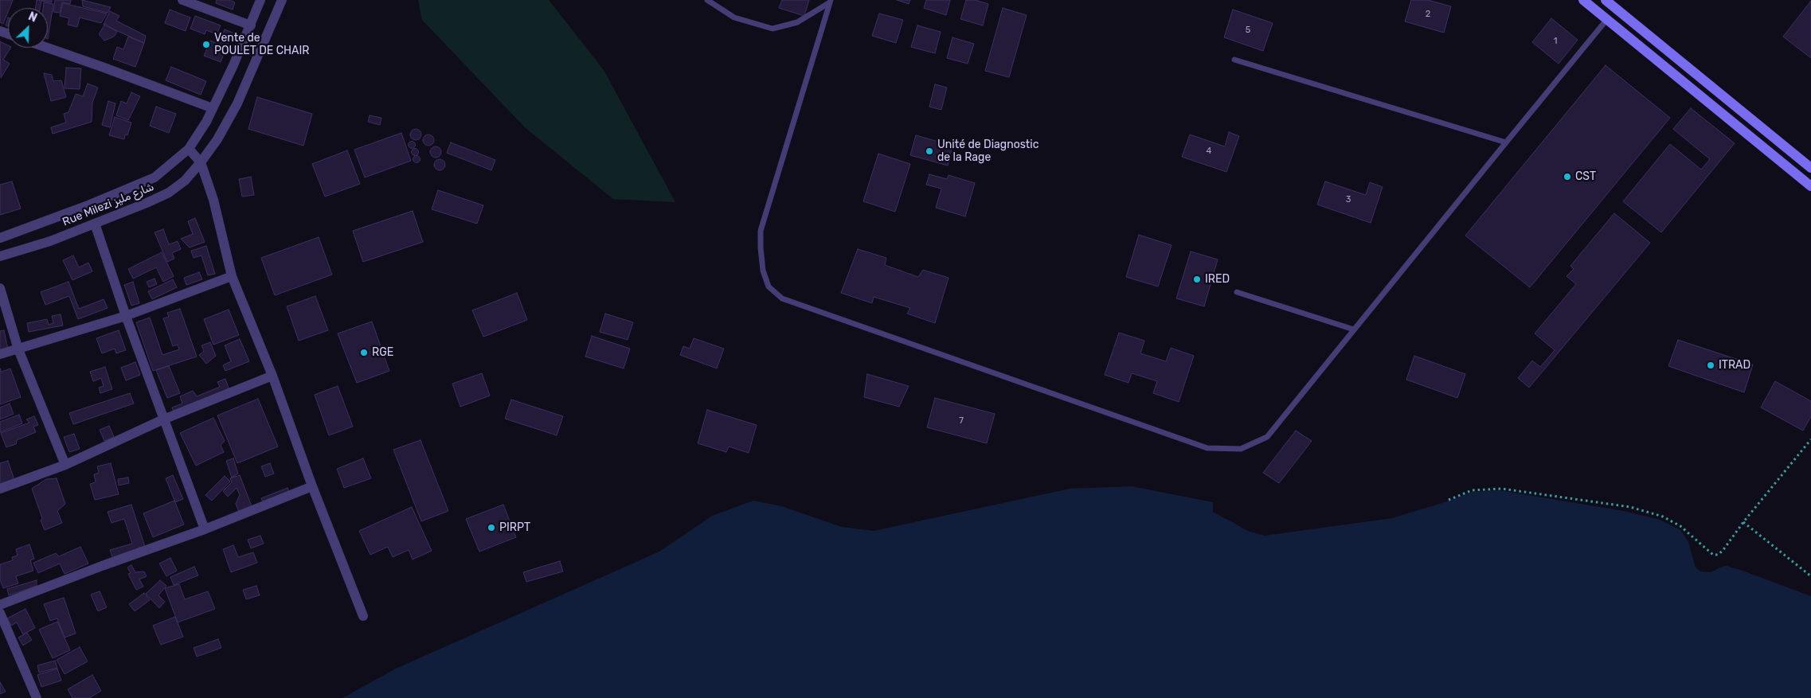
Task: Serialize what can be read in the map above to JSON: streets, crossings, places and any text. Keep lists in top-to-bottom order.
{
  "streets": {
    "street": ["Rue Milezi شارع مليز"]
  },
  "places": [
    "Vente de POULET DE CHAIR",
    "Unité de Diagnostic de la Rage",
    "CST",
    "IRED",
    "RGE",
    "ITRAD",
    "PIRPT"
  ],
  "house_numbers": [
    "2",
    "5",
    "1",
    "4",
    "3",
    "7"
  ],
  "north": "top right"
}
